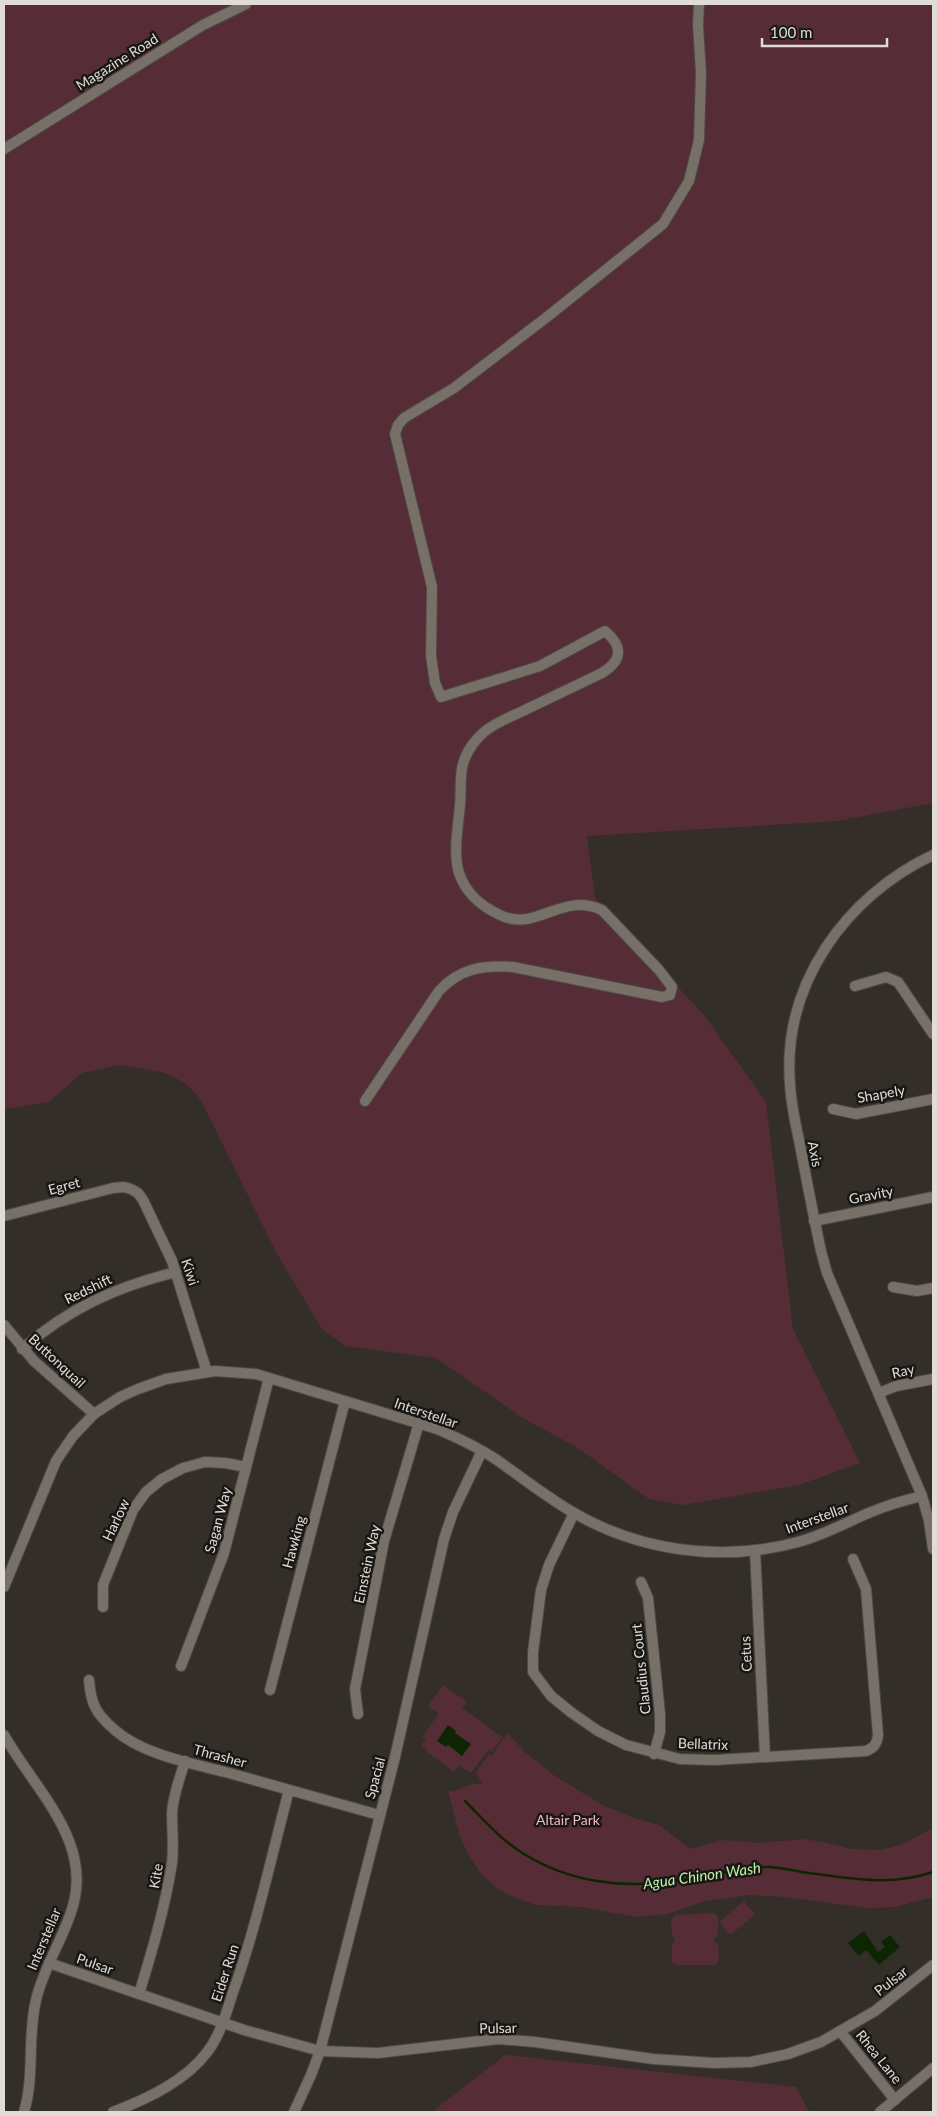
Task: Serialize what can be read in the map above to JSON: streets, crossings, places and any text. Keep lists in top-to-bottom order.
{
  "streets": {
    "street": [
      "Magazine Road",
      "Shapely",
      "Axis",
      "Egret",
      "Gravity",
      "Kiwi",
      "Redshift",
      "Buttonquail",
      "Ray",
      "Interstellar",
      "Harlow",
      "Sagan Way",
      "Hawking",
      "Einstein Way",
      "Cetus",
      "Claudius Court",
      "Bellatrix",
      "Thrasher",
      "Spacial",
      "Kite",
      "Pulsar",
      "Eider Run",
      "Rhea Lane"
    ]
  },
  "crossings": [
    ["Axis", "Gravity"],
    ["Axis", "Ray"],
    ["Axis", "Interstellar"],
    ["Egret", "Kiwi"],
    ["Kiwi", "Redshift"],
    ["Kiwi", "Interstellar"],
    ["Redshift", "Buttonquail"],
    ["Buttonquail", "Interstellar"],
    ["Interstellar", "Sagan Way"],
    ["Interstellar", "Hawking"],
    ["Interstellar", "Einstein Way"],
    ["Interstellar", "Cetus"],
    ["Interstellar", "Bellatrix"],
    ["Interstellar", "Spacial"],
    ["Interstellar", "Pulsar"],
    ["Harlow", "Sagan Way"],
    ["Cetus", "Bellatrix"],
    ["Claudius Court", "Bellatrix"],
    ["Thrasher", "Spacial"],
    ["Thrasher", "Kite"],
    ["Thrasher", "Eider Run"],
    ["Spacial", "Pulsar"],
    ["Kite", "Pulsar"],
    ["Pulsar", "Eider Run"],
    ["Pulsar", "Rhea Lane"]
  ],
  "water": ["Agua Chinon Wash"],
  "parks": ["Altair Park"],
  "scale_bar": "100 m"
}
